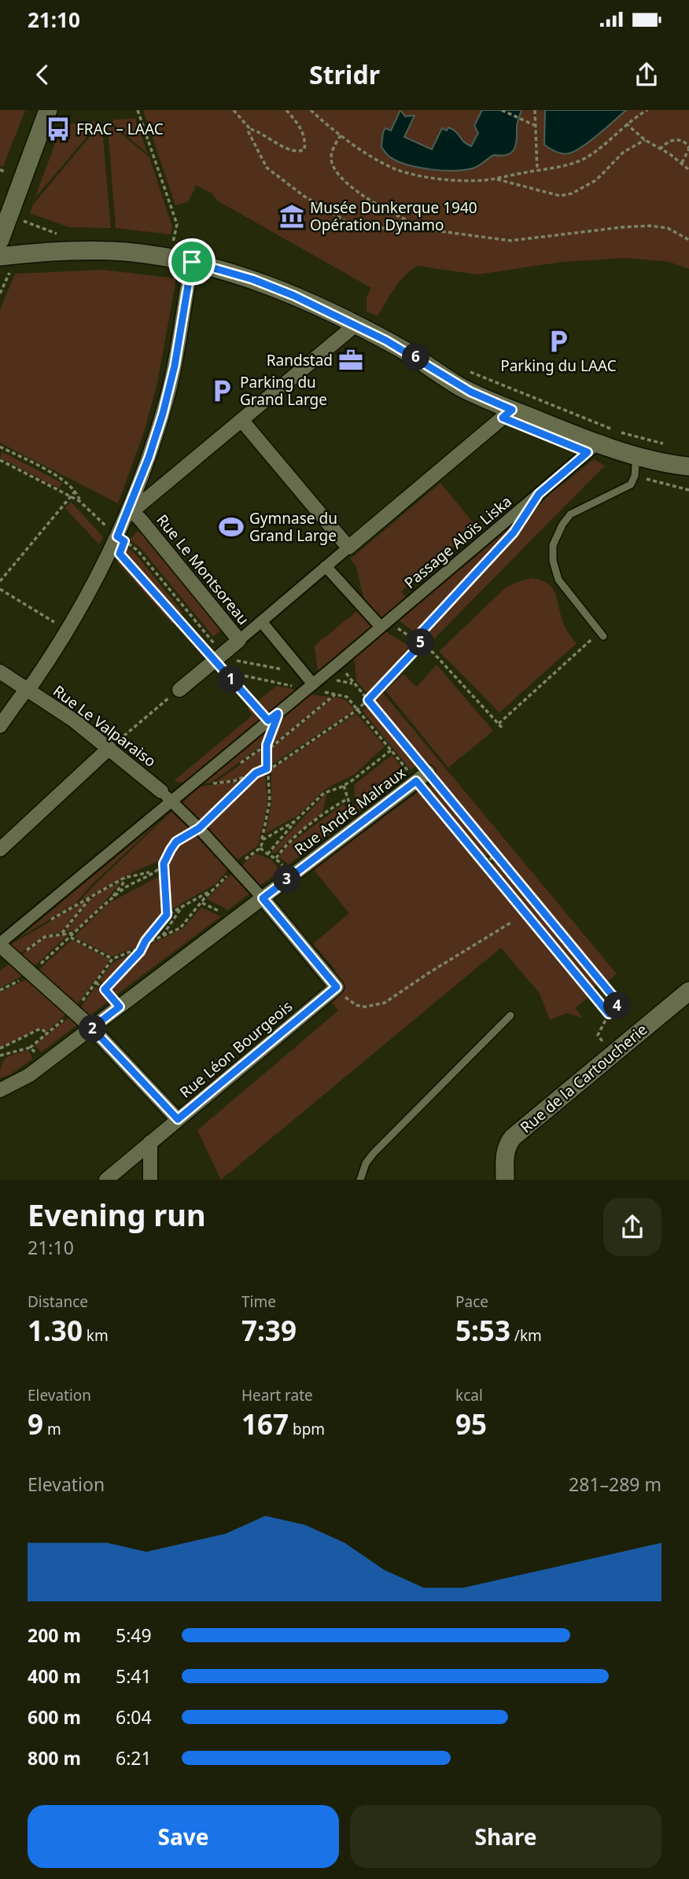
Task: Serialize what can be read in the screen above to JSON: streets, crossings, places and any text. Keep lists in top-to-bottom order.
{
  "streets": {
    "street": [
      "Passage Aloïs Liska",
      "Rue Le Montsoreau",
      "Rue Le Valparaiso",
      "Rue André Malraux",
      "Rue Léon Bourgeois",
      "Rue de la Cartoucherie"
    ]
  },
  "places": {
    "bus stop": ["FRAC – LAAC"],
    "museum": ["Musée Dunkerque 1940 Opération Dynamo"],
    "parking": ["Parking du LAAC", "Parking du Grand Large"],
    "office": ["Randstad"],
    "sports": ["Gymnase du Grand Large"]
  },
  "page": {
    "status": "21:10",
    "header": "Stridr",
    "pins": [
      "6",
      "5",
      "1",
      "3",
      "4",
      "2"
    ],
    "heading": ["Evening run", "21:10"],
    "stats": [
      ["Distance", "1.30 km"],
      ["Time", "7:39"],
      ["Pace", "5:53 /km"],
      ["Elevation", "9 m"],
      ["Heart rate", "167 bpm"],
      ["kcal", "95"]
    ],
    "chart": ["Elevation", "281–289 m"],
    "list": [
      {
        "name": "200 m",
        "note": "5:49"
      },
      {
        "name": "400 m",
        "note": "5:41"
      },
      {
        "name": "600 m",
        "note": "6:04"
      },
      {
        "name": "800 m",
        "note": "6:21"
      }
    ],
    "buttons": ["Save", "Share"]
  }
}
